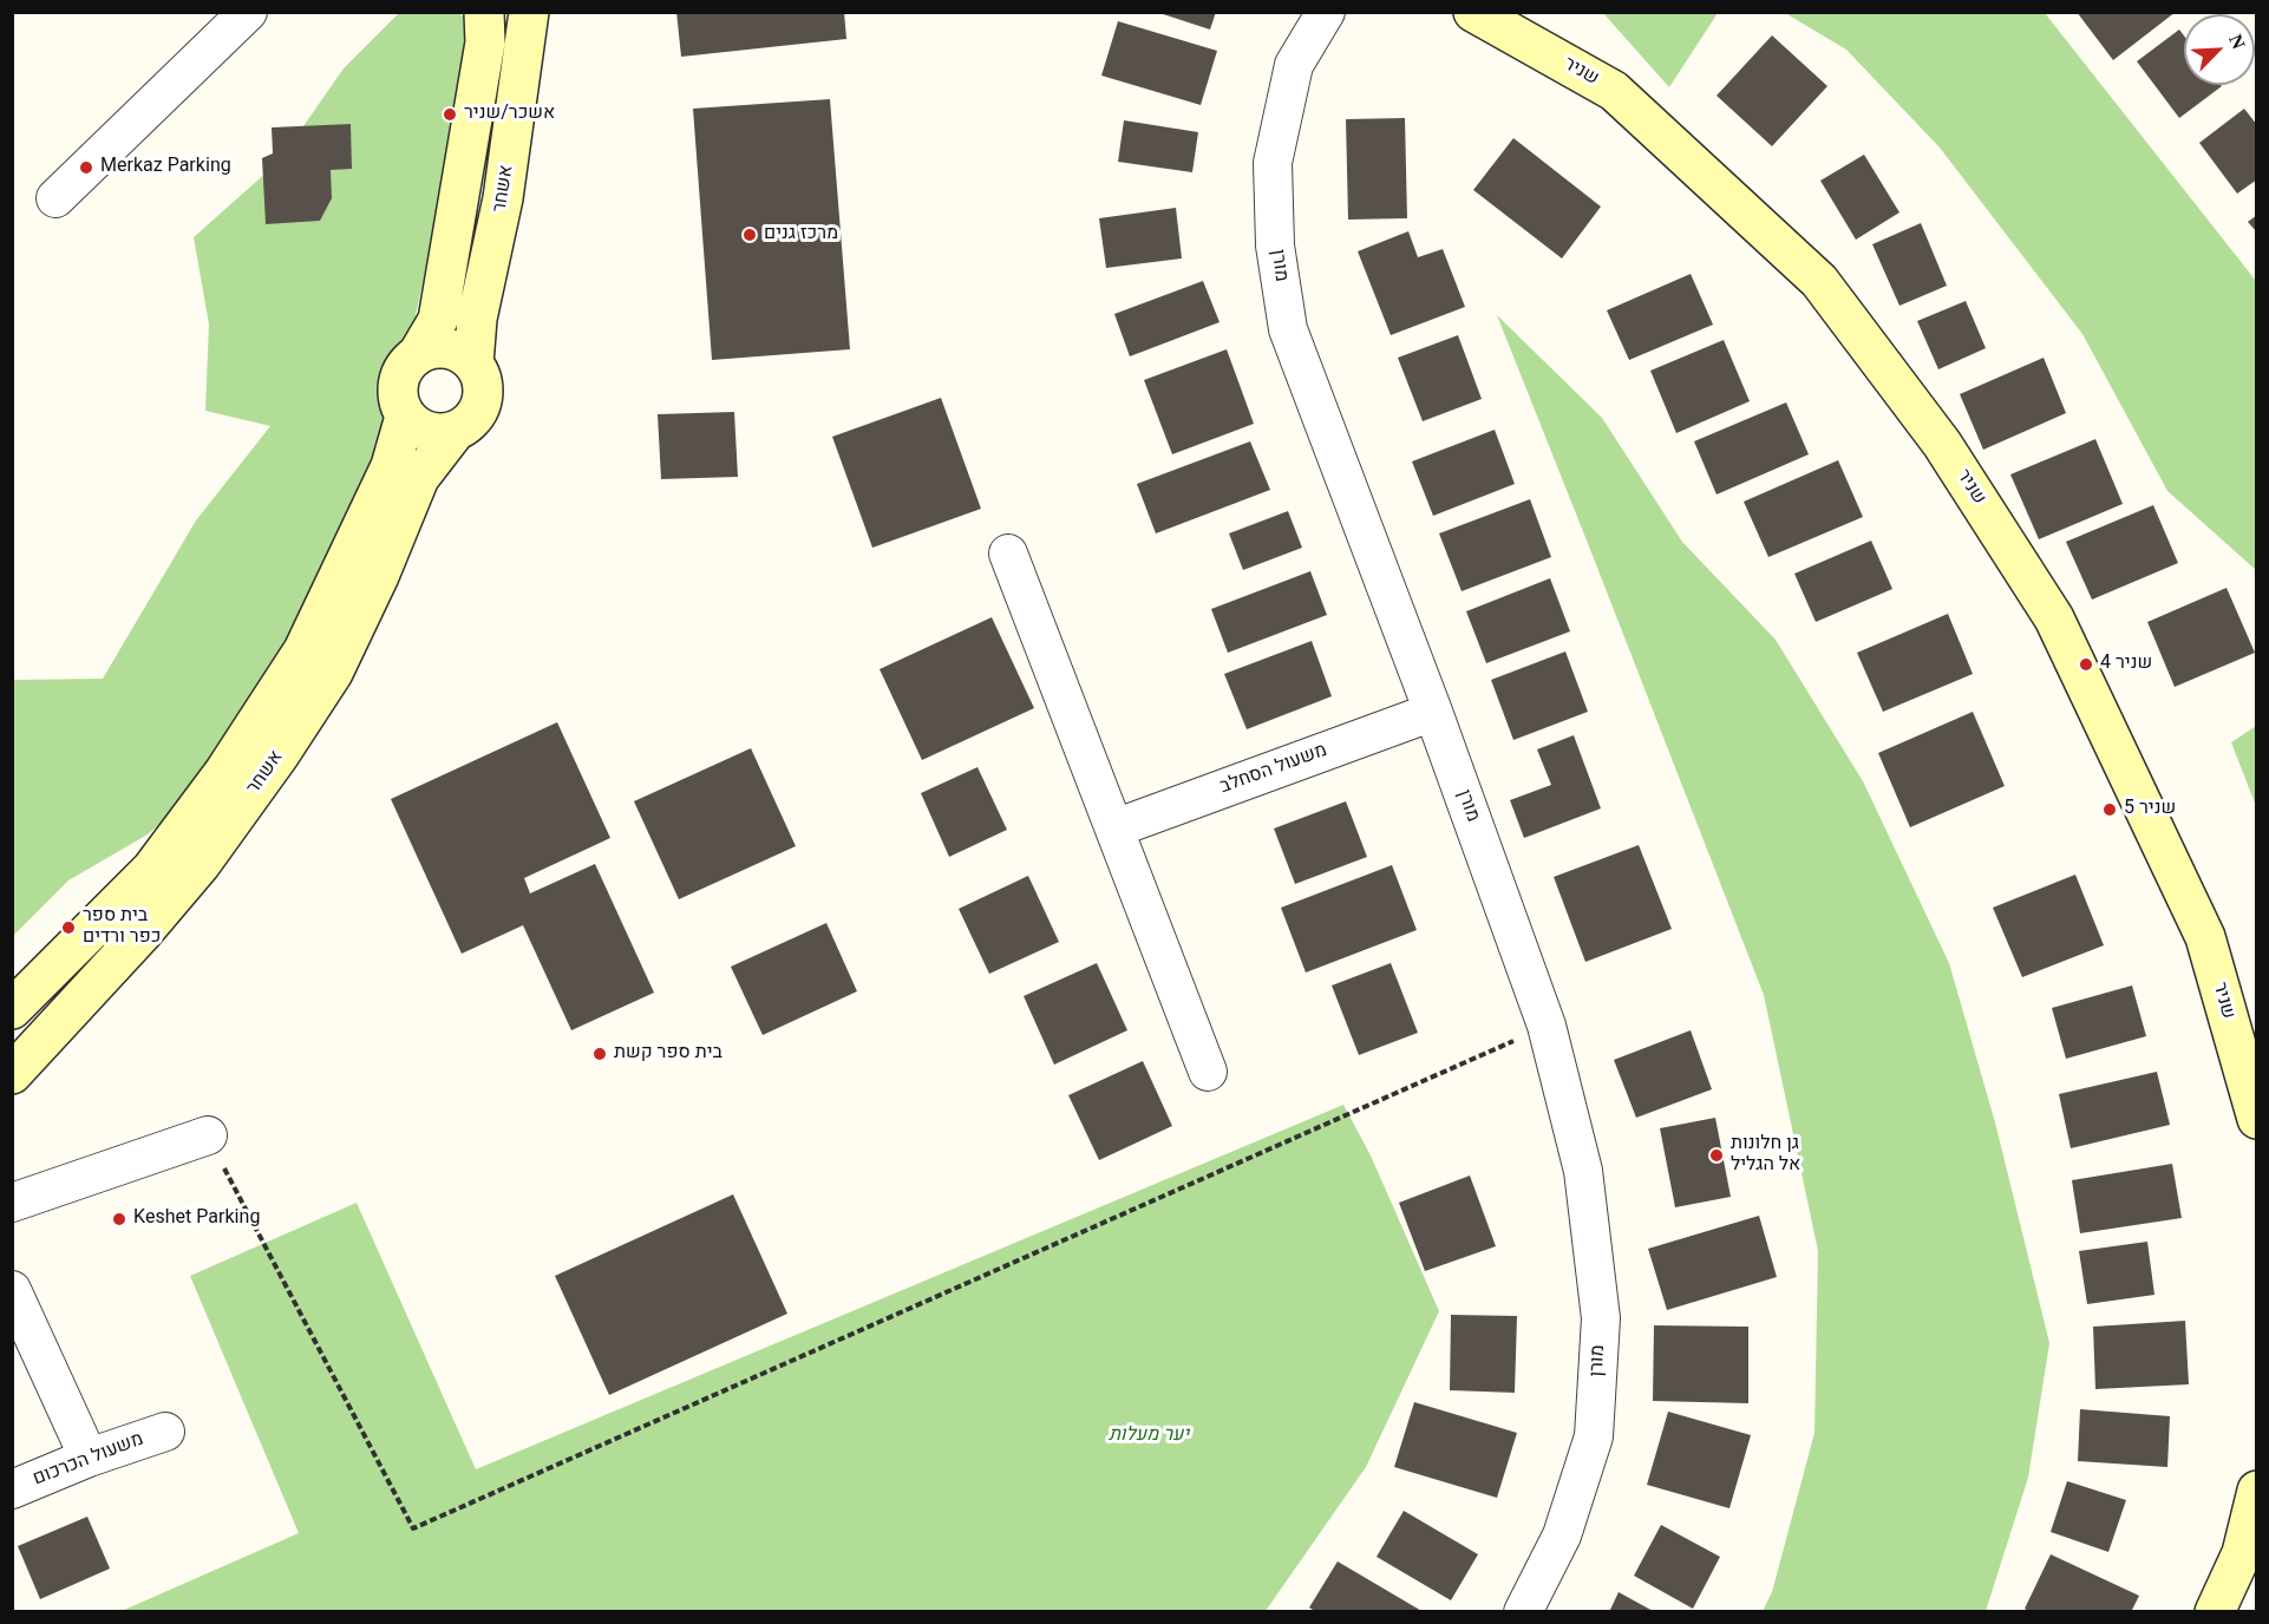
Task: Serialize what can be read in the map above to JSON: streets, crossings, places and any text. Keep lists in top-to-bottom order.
{
  "streets": {
    "main road": ["שניר", "אשחר"],
    "street": ["מורן", "משעול הסחלב", "משעול הכרכום"]
  },
  "crossings": [
    ["מורן", "משעול הסחלב"]
  ],
  "parks": ["יער מעלות"],
  "places": [
    "אשכר/שניר",
    "Merkaz Parking",
    "מרכז גנים",
    "שניר 4",
    "שניר 5",
    "בית ספר כפר ורדים",
    "בית ספר קשת",
    "גן חלונות אל הגליל",
    "Keshet Parking"
  ],
  "north": "top right"
}
